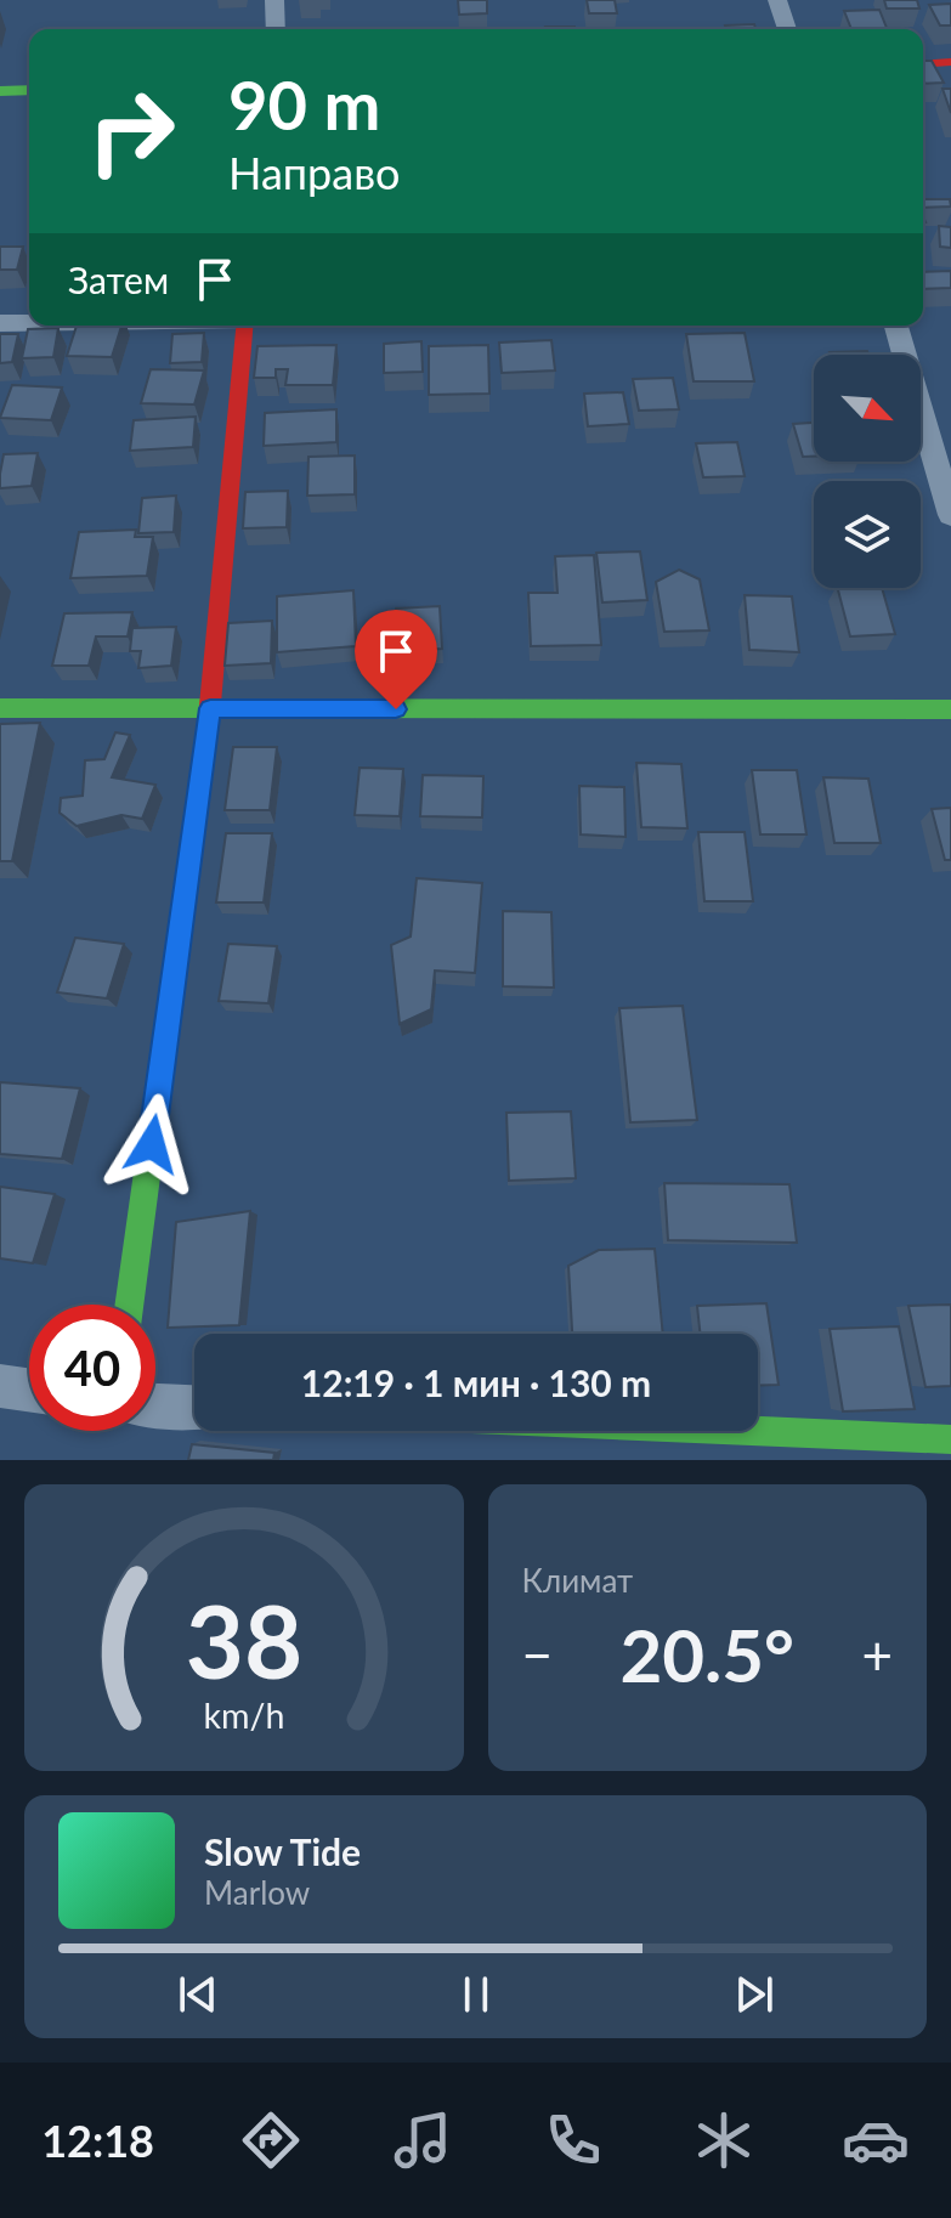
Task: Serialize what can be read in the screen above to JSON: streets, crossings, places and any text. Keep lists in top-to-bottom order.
{
  "north": "bottom right",
  "page": {
    "turn": ["90 m", "Направо"],
    "then": "Затем",
    "limit": "40",
    "trip": "12:19 · 1 мин · 130 m",
    "tile": "Климат",
    "heat": ["−", "20.5°", "+"],
    "song": ["Slow Tide", "Marlow"],
    "tabs": "12:18",
    "gauge": ["38", "km/h"]
  }
}
